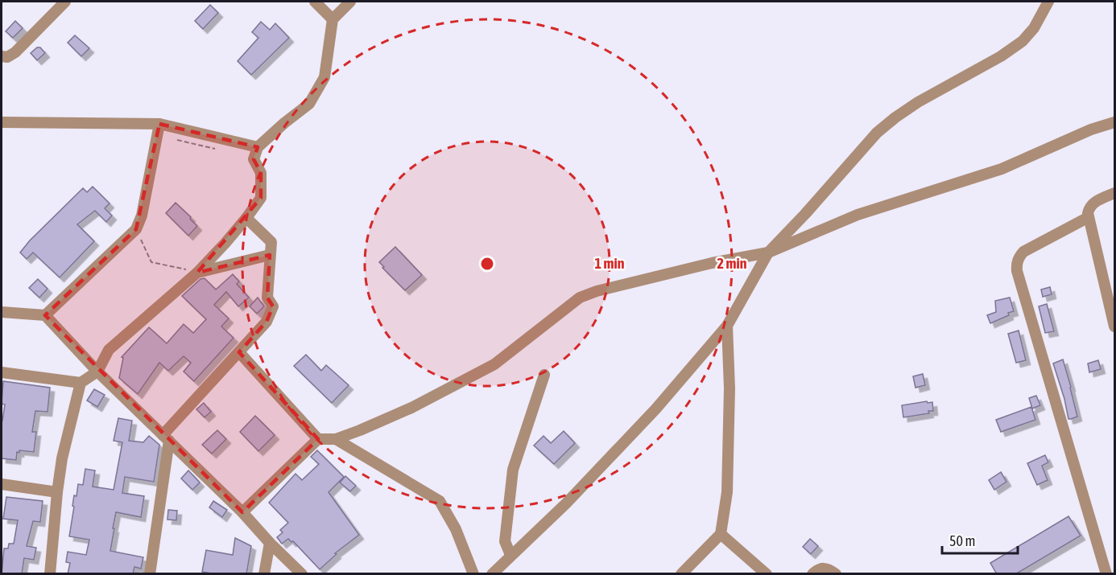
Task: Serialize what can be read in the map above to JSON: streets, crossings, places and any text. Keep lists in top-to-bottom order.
{
  "scale_bar": "50 m",
  "rings": ["1 min", "2 min"]
}
